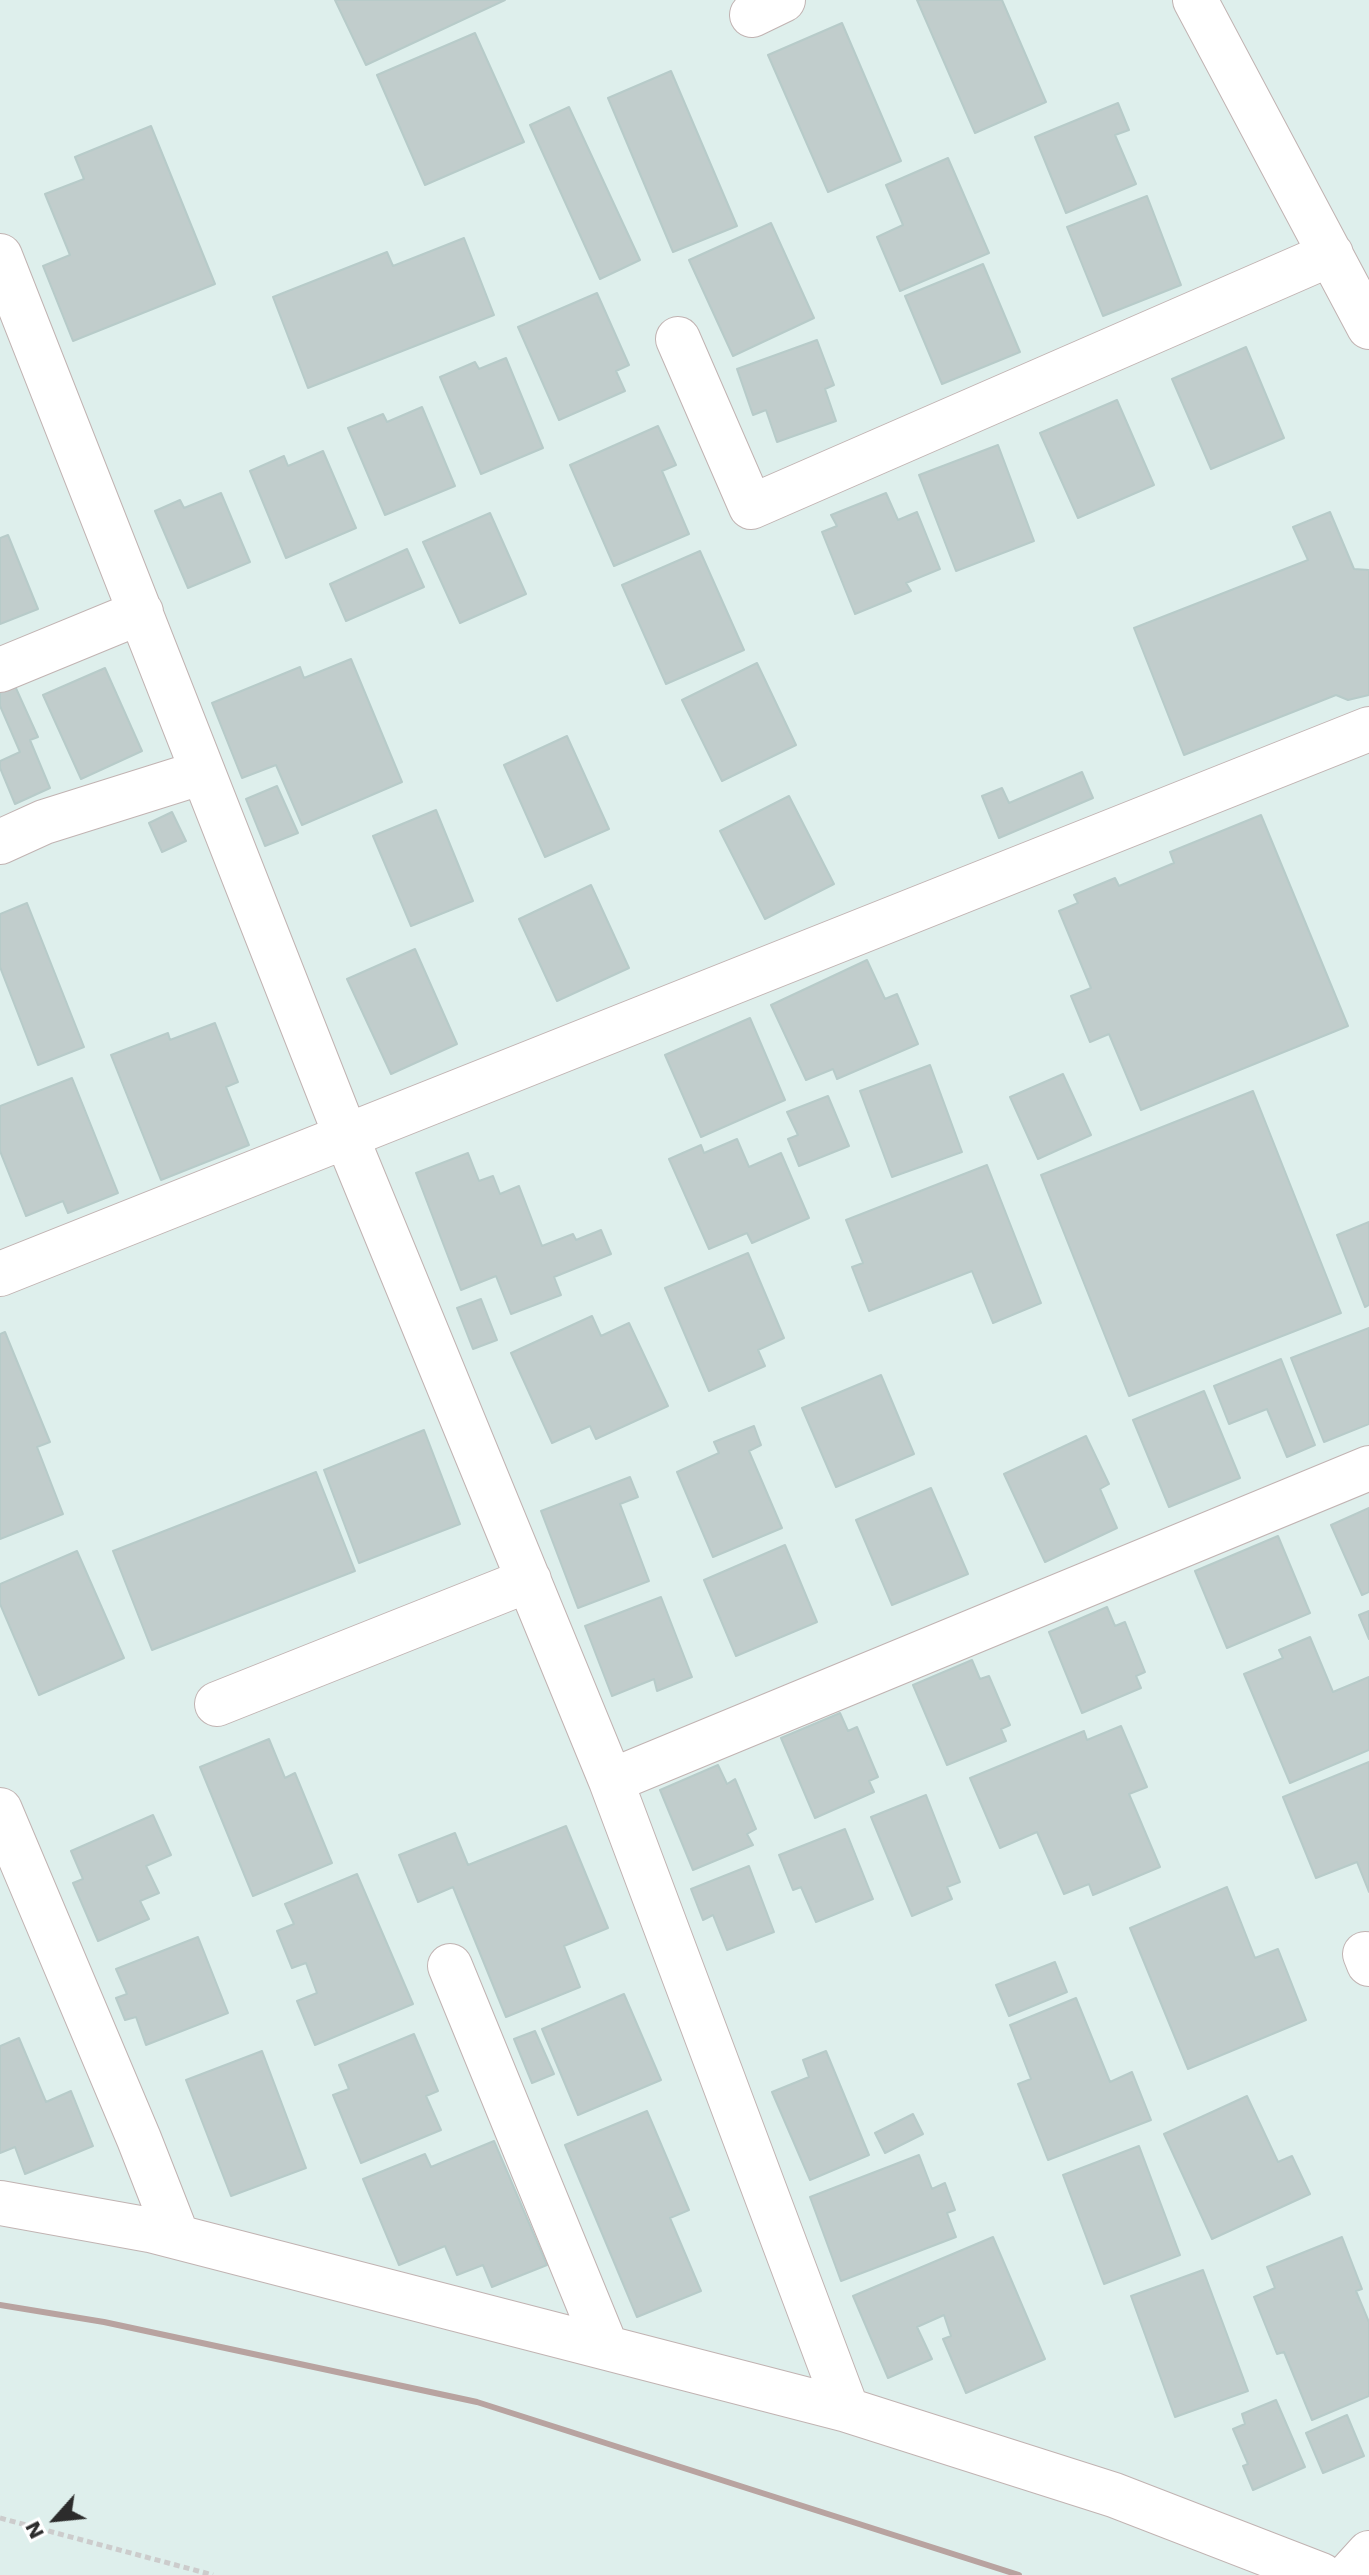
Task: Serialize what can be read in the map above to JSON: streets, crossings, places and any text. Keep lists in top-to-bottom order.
{
  "north": "bottom left"
}
